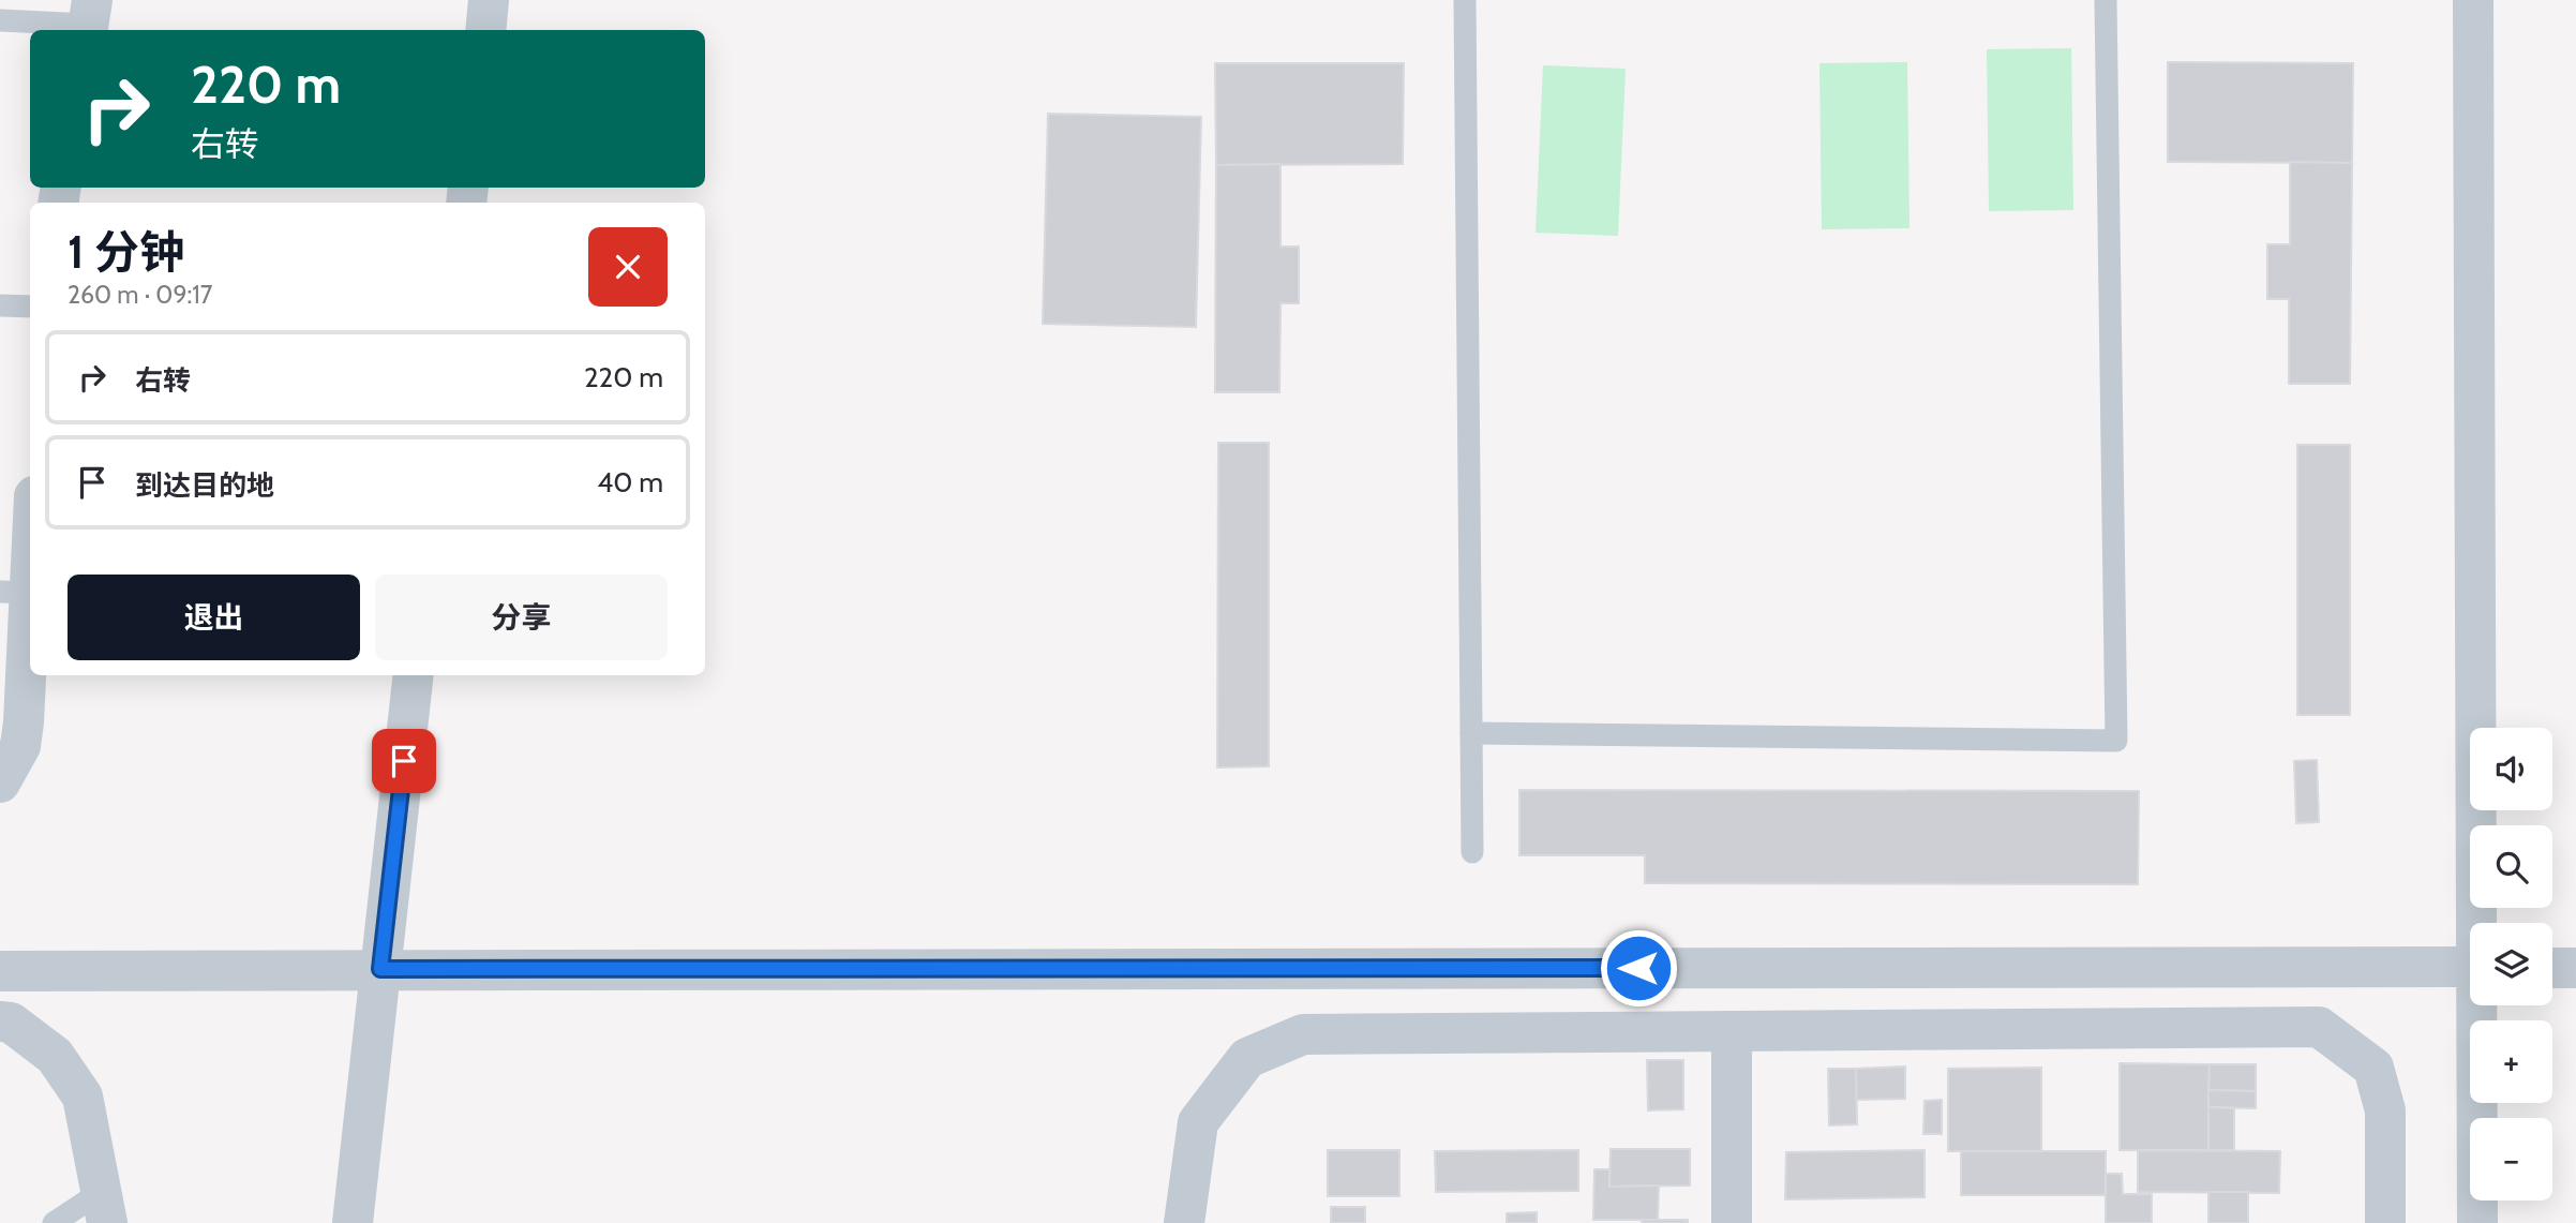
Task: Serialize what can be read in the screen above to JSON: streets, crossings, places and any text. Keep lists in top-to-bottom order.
{
  "page": {
    "turn": ["220 m", "右转"],
    "heading": ["1 分钟", "260 m · 09:17"],
    "list": [
      {
        "name": "右转",
        "value": "220 m"
      },
      {
        "name": "到达目的地",
        "value": "40 m"
      }
    ],
    "buttons": ["退出", "分享"],
    "map_buttons": ["+", "−"]
  }
}
